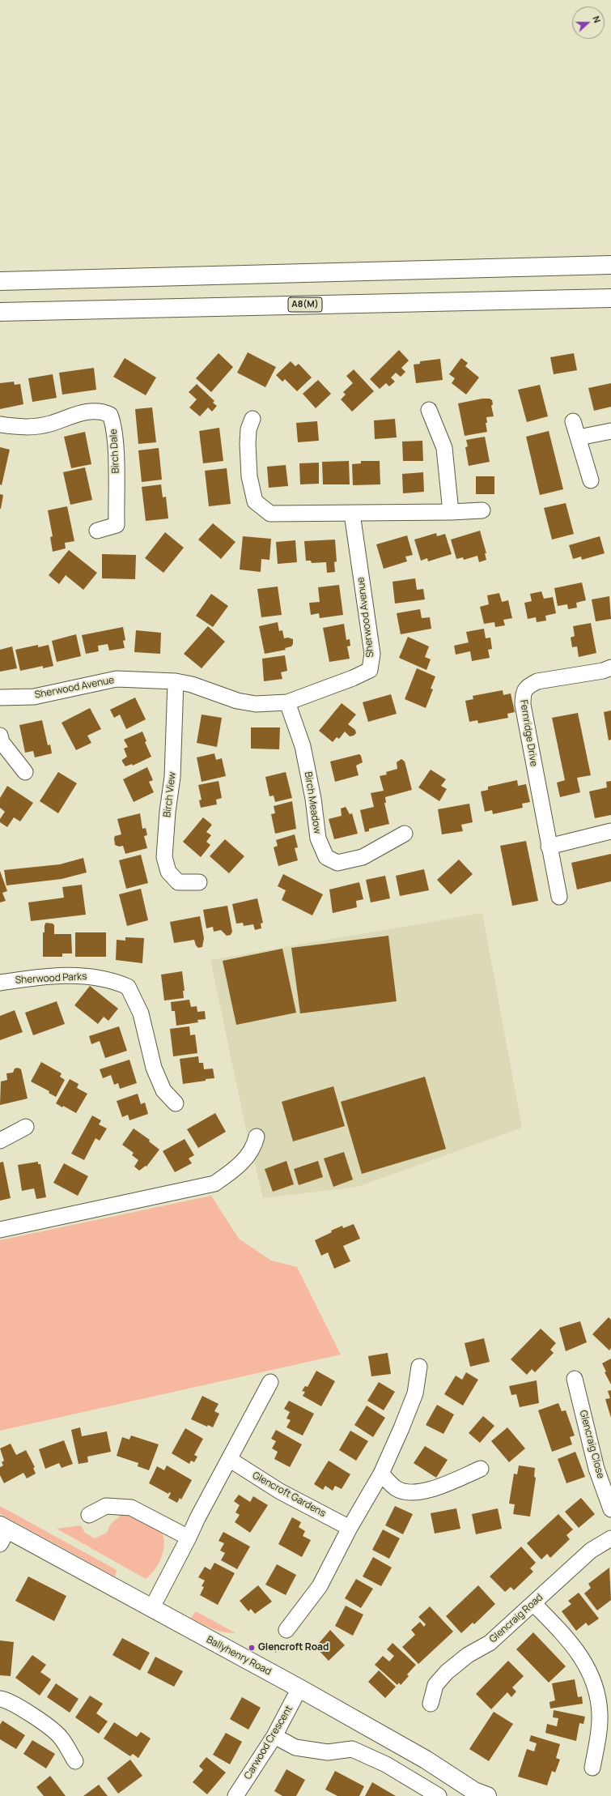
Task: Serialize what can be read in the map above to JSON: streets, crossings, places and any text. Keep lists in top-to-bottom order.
{
  "streets": {
    "main road": ["A8(M)", "Ballyhenry Road"],
    "street": [
      "Birch Dale",
      "Sherwood Avenue",
      "Fernridge Drive",
      "Birch View",
      "Birch Meadow",
      "Sherwood Parks",
      "Glencraig Close",
      "Glencroft Gardens",
      "Glencraig Road",
      "Carwood Crescent"
    ]
  },
  "crossings": [
    ["Sherwood Avenue", "Birch View"],
    ["Sherwood Avenue", "Birch Meadow"],
    ["Ballyhenry Road", "Carwood Crescent"]
  ],
  "places": ["Glencroft Road"],
  "north": "right"
}
